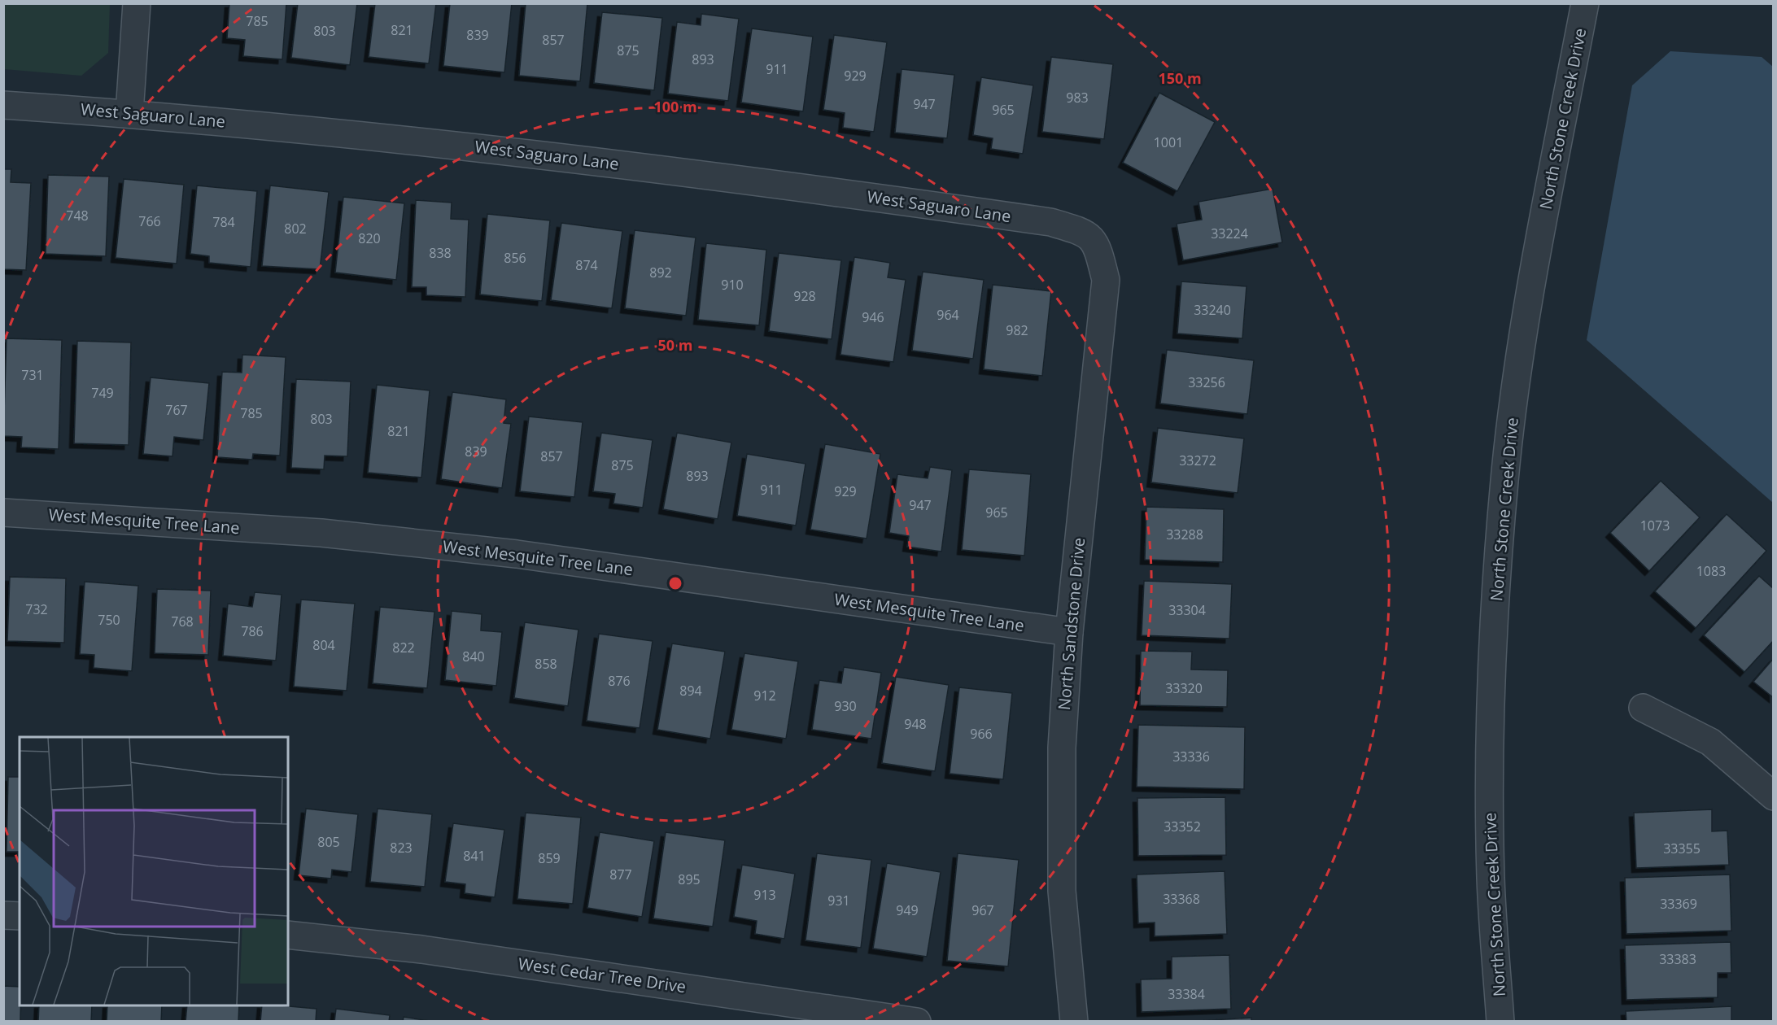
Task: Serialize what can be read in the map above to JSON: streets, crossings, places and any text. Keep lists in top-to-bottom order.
{
  "streets": {
    "street": [
      "West Saguaro Lane",
      "North Stone Creek Drive",
      "West Mesquite Tree Lane",
      "North Sandstone Drive",
      "West Cedar Tree Drive"
    ]
  },
  "crossings": [
    ["West Saguaro Lane", "North Sandstone Drive"],
    ["West Mesquite Tree Lane", "North Sandstone Drive"]
  ],
  "house_numbers": [
    "785",
    "821",
    "803",
    "839",
    "857",
    "875",
    "893",
    "911",
    "929",
    "983",
    "947",
    "965",
    "1001",
    "748",
    "766",
    "784",
    "802",
    "33224",
    "820",
    "838",
    "856",
    "874",
    "892",
    "910",
    "928",
    "33240",
    "964",
    "946",
    "982",
    "731",
    "33256",
    "749",
    "767",
    "785",
    "803",
    "821",
    "839",
    "857",
    "33272",
    "875",
    "893",
    "911",
    "929",
    "947",
    "965",
    "1073",
    "33288",
    "1083",
    "732",
    "33304",
    "750",
    "768",
    "786",
    "804",
    "822",
    "840",
    "858",
    "876",
    "33320",
    "894",
    "912",
    "930",
    "948",
    "966",
    "33336",
    "33352",
    "805",
    "823",
    "33355",
    "841",
    "859",
    "877",
    "895",
    "913",
    "33368",
    "931",
    "33369",
    "949",
    "967",
    "33383",
    "33384"
  ],
  "rings": ["150 m", "100 m", "50 m"]
}
